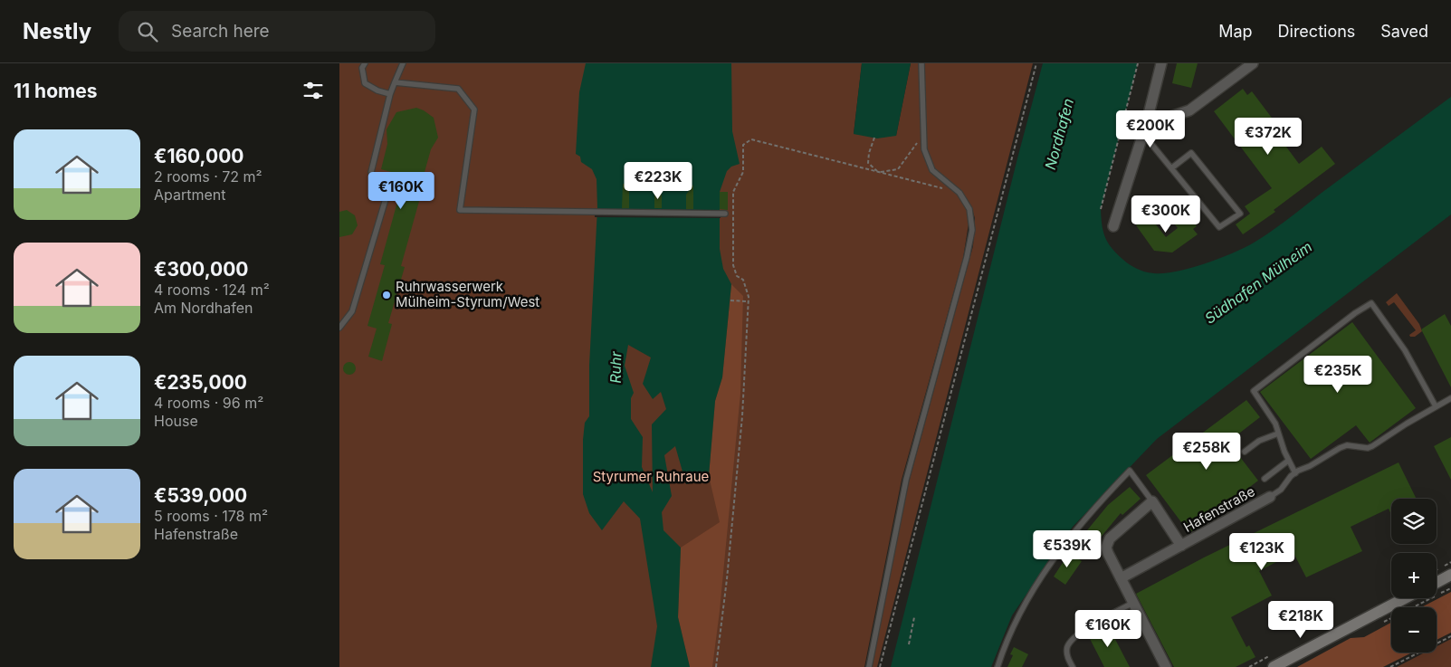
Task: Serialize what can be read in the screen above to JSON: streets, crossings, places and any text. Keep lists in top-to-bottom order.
{
  "streets": {
    "street": ["Hafenstraße"]
  },
  "water": ["Nordhafen", "Südhafen Mülheim", "Ruhr"],
  "parks": ["Styrumer Ruhraue"],
  "places": ["Ruhrwasserwerk Mülheim-Styrum/West"],
  "page": {
    "header": "Nestly",
    "search": "Search here",
    "nav": ["Map", "Directions", "Saved"],
    "heading": "11 homes",
    "price": [
      "€200K",
      "€372K",
      "€223K",
      "€160K",
      "€300K",
      "€235K",
      "€258K",
      "€539K",
      "€123K",
      "€218K",
      "€160K"
    ],
    "list": [
      {
        "name": "€160,000",
        "note": "2 rooms · 72 m² · Apartment"
      },
      {
        "name": "€300,000",
        "note": "4 rooms · 124 m² · Am Nordhafen"
      },
      {
        "name": "€235,000",
        "note": "4 rooms · 96 m² · House"
      },
      {
        "name": "€539,000",
        "note": "5 rooms · 178 m² · Hafenstraße"
      }
    ],
    "map_buttons": ["+", "−"]
  }
}
